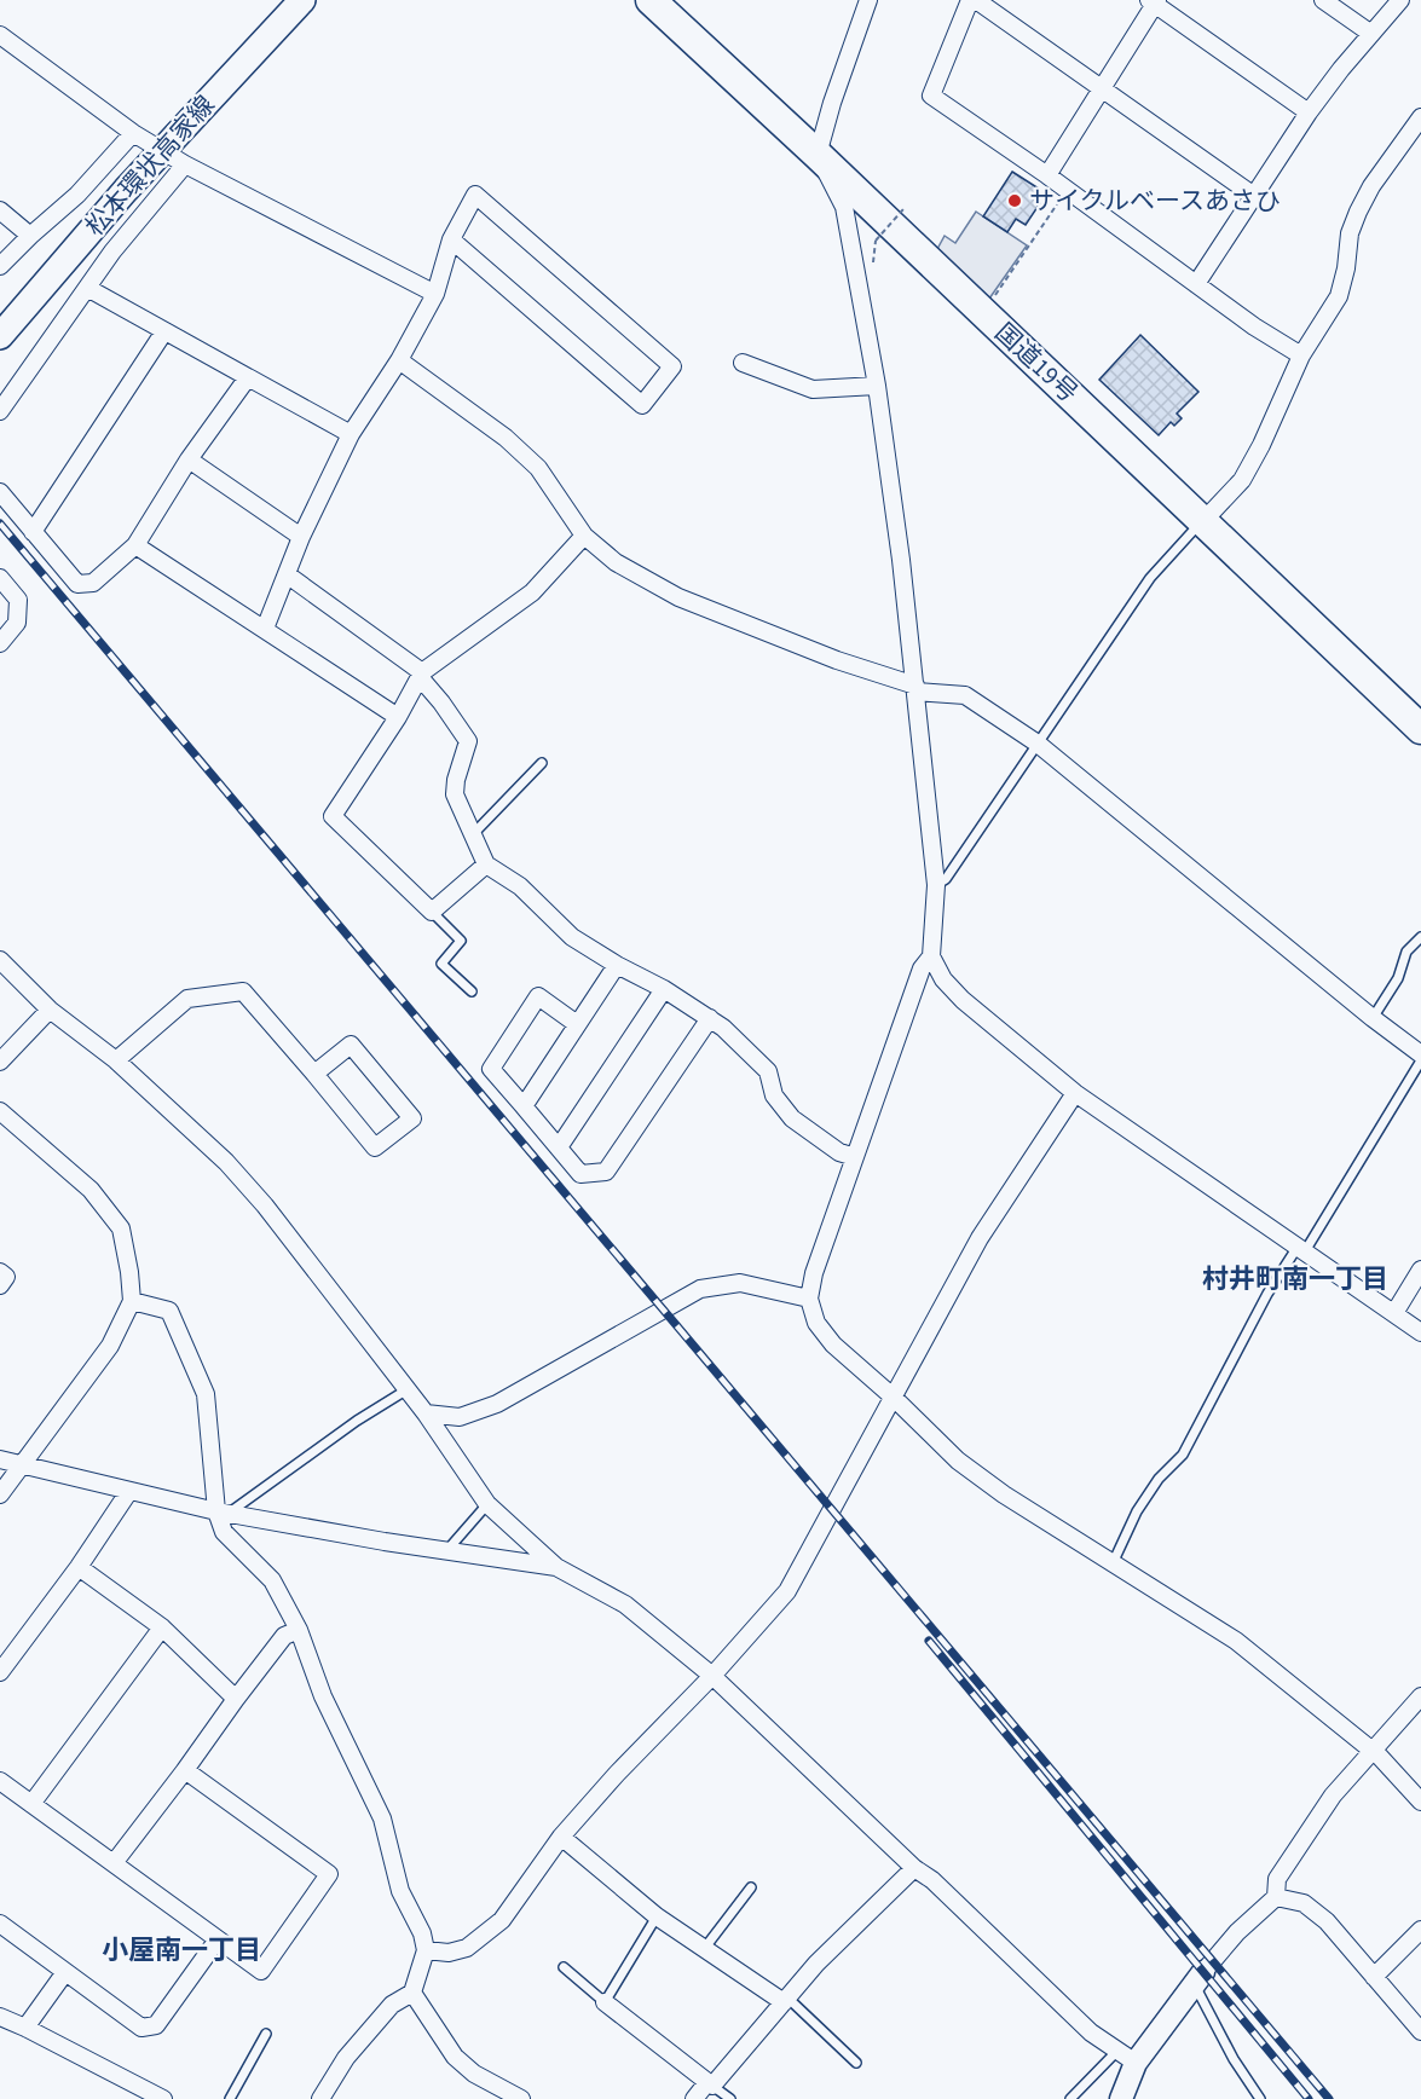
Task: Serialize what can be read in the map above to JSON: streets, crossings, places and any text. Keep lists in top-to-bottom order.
{
  "streets": {
    "highway": ["国道19号"],
    "main road": ["松本環状高家線"]
  },
  "districts": ["村井町南一丁目", "小屋南一丁目"],
  "places": ["サイクルベースあさひ"]
}
